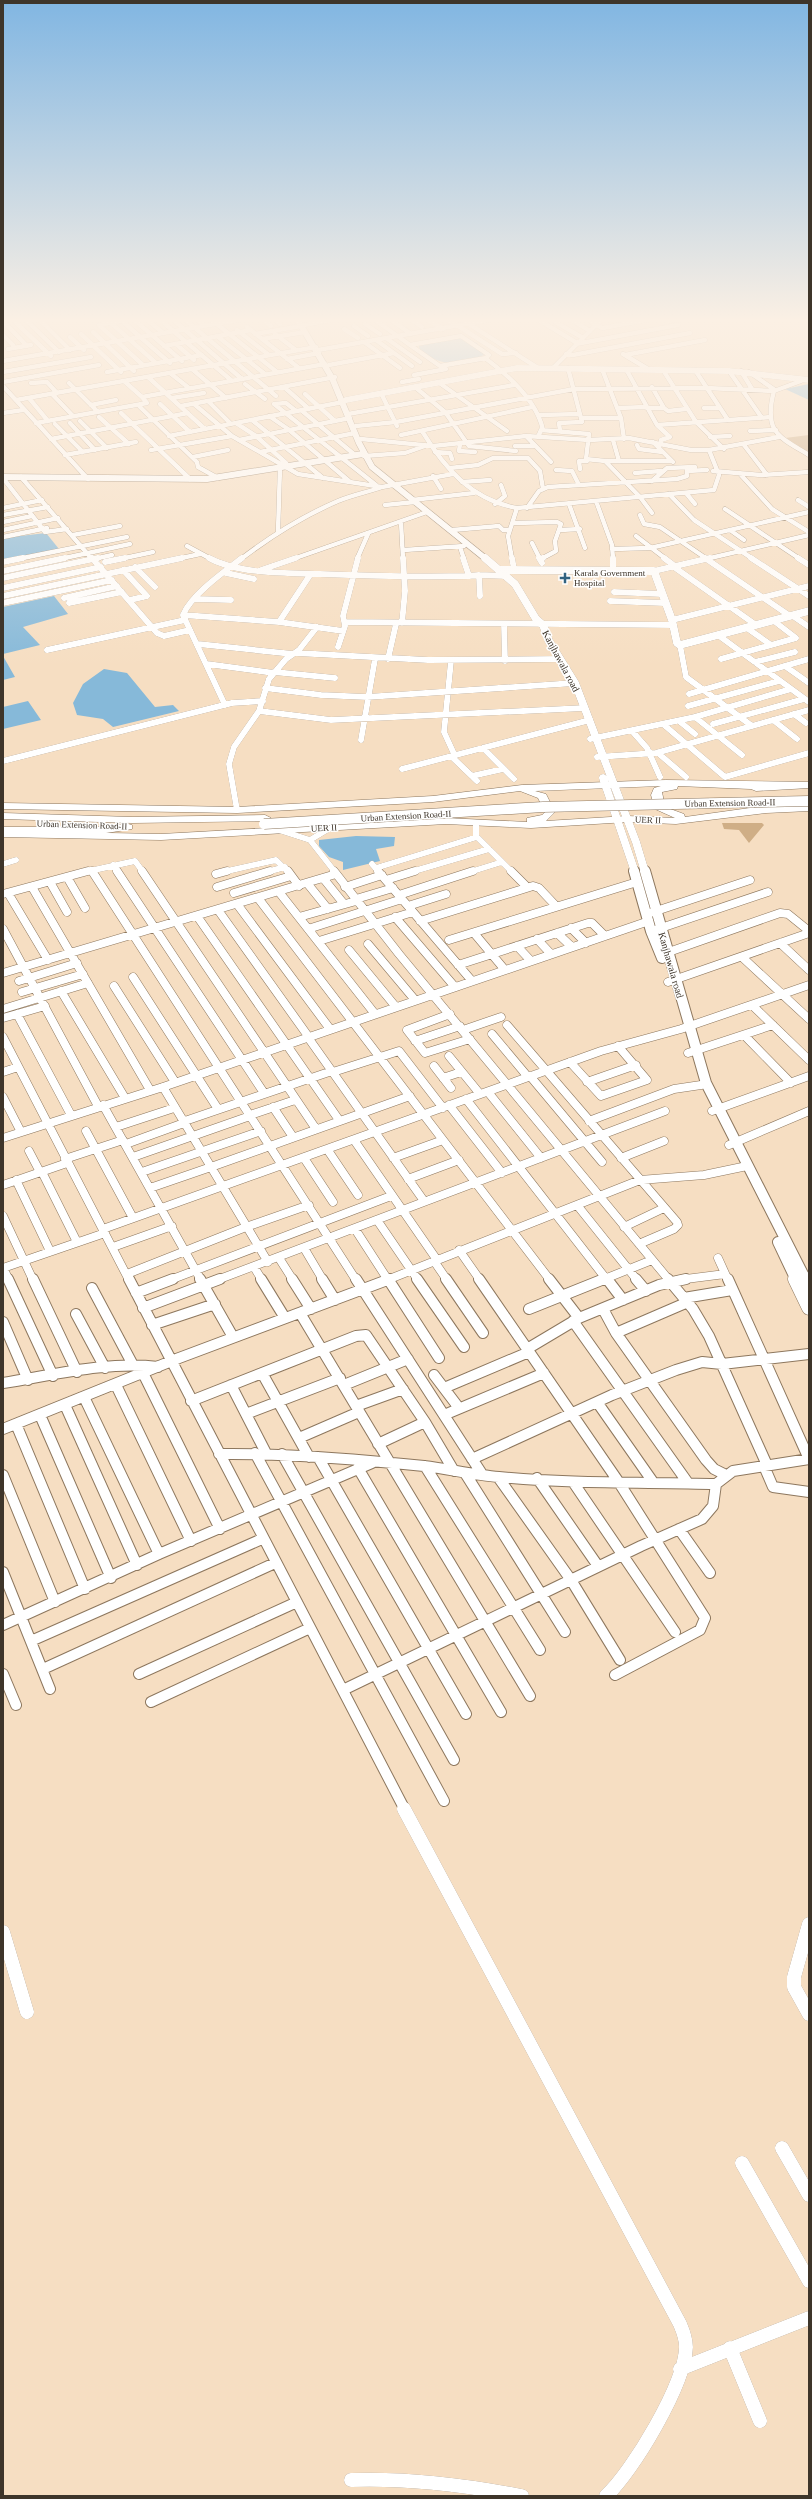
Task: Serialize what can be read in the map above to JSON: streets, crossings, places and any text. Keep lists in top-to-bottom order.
{
  "streets": {
    "highway": ["Urban Extension Road-II"],
    "main road": ["Kanjhawala road", "UER II"]
  },
  "crossings": [
    ["Kanjhawala road", "UER II"]
  ],
  "places": {
    "health": ["Karala Government Hospital"]
  }
}
